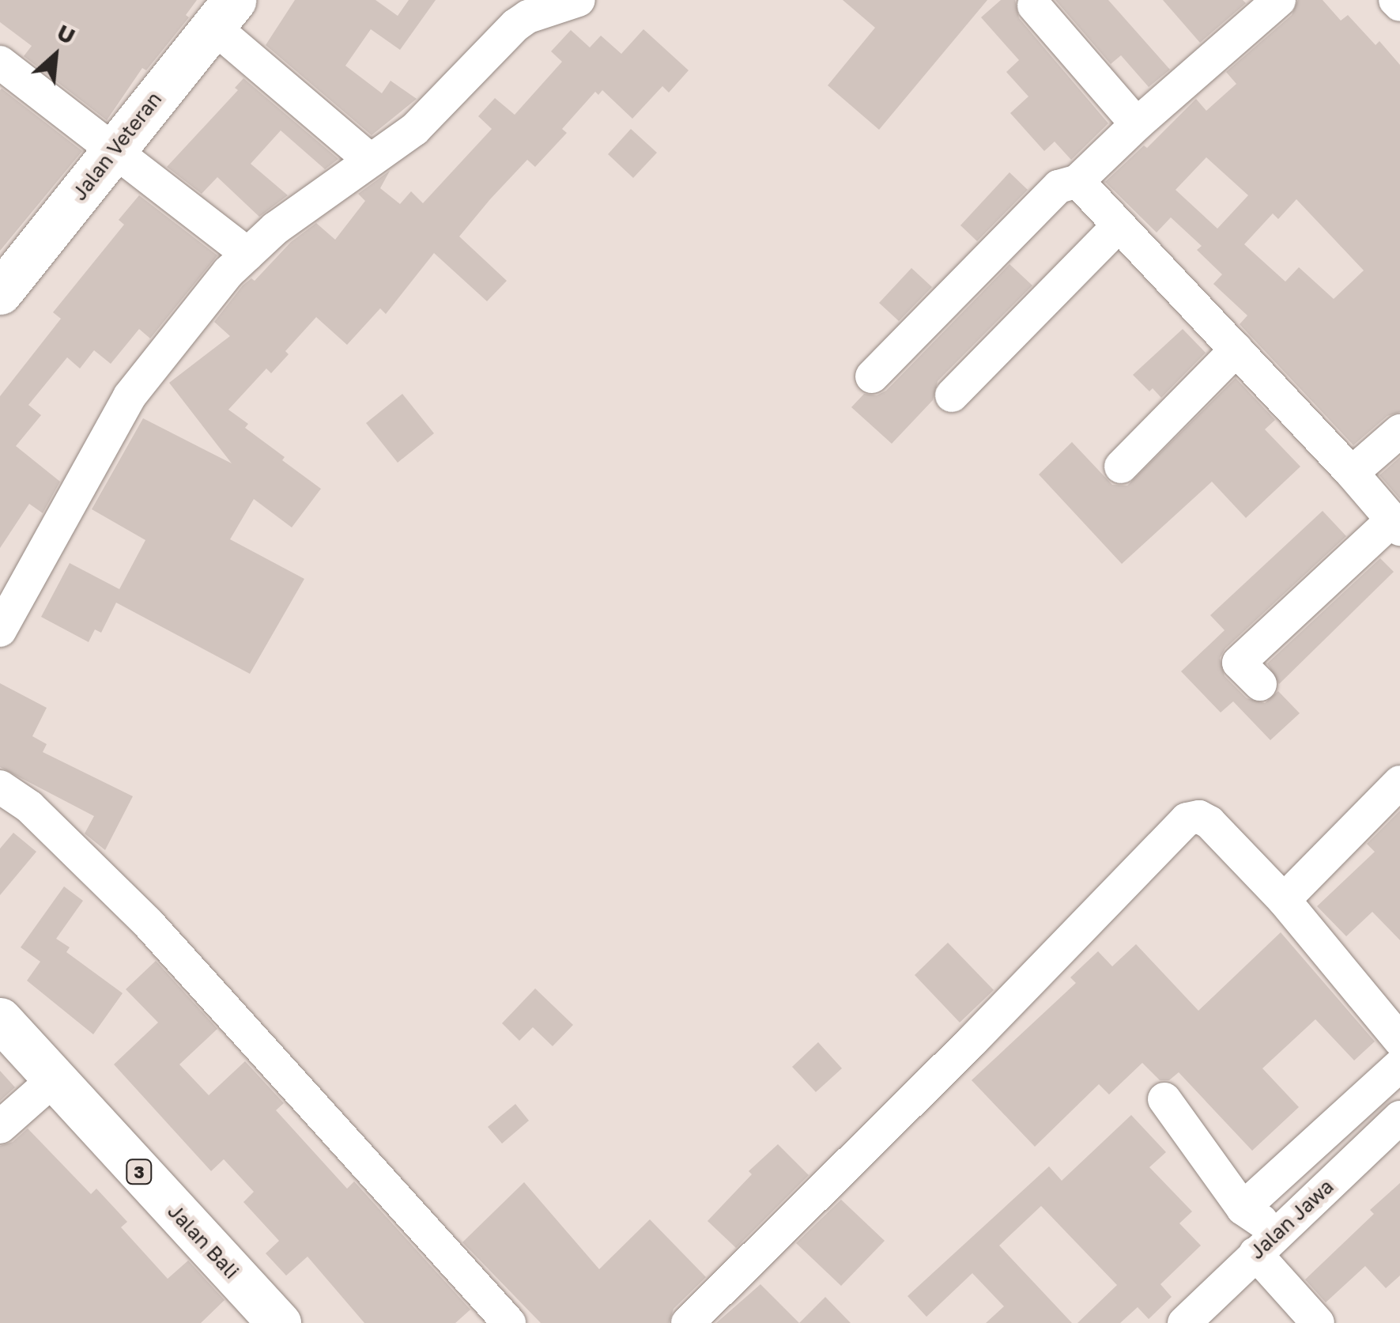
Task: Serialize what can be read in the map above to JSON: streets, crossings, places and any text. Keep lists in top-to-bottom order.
{
  "streets": {
    "main road": ["Jalan Veteran", "3", "Jalan Bali"],
    "street": ["Jalan Jawa"]
  },
  "north": "top right"
}
